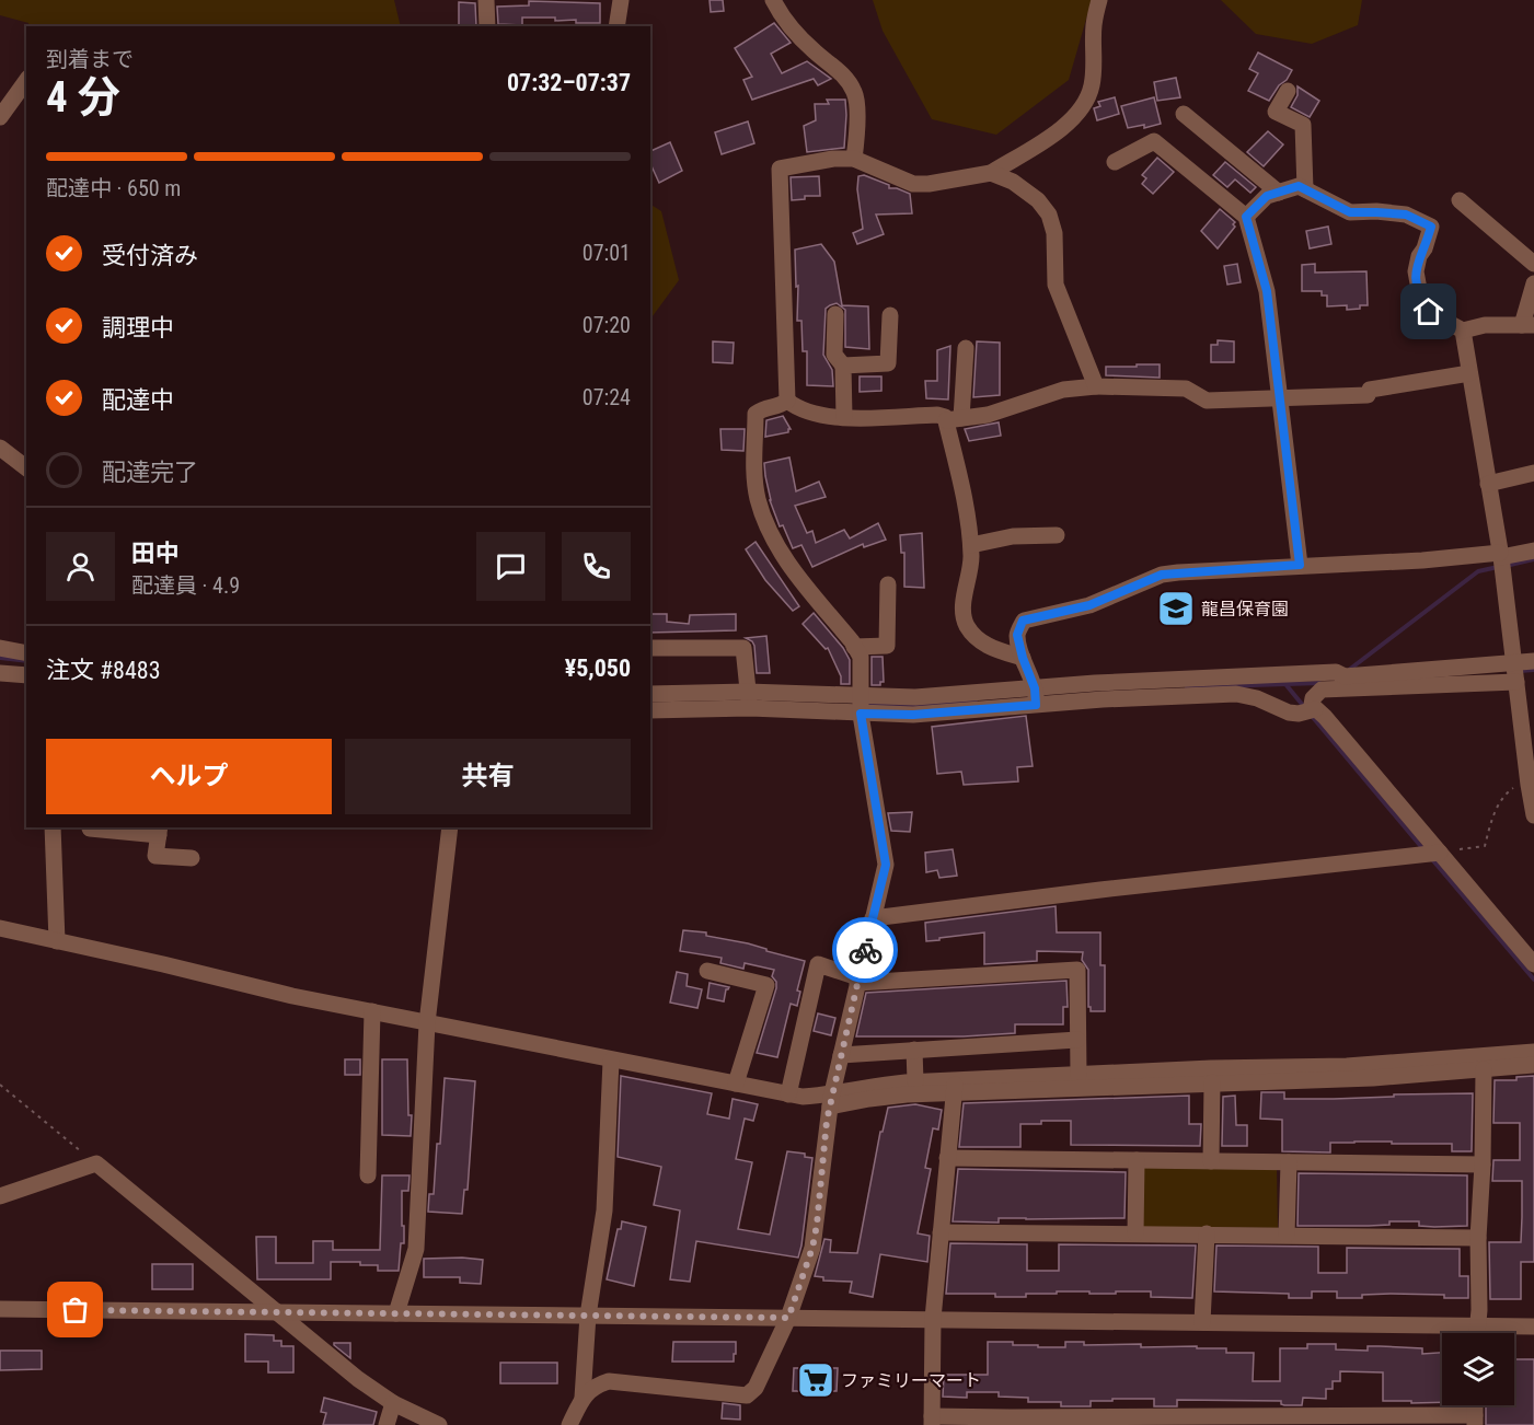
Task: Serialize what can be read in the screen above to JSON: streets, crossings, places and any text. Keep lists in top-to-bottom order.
{
  "places": {
    "school or university": ["龍昌保育園"],
    "supermarket": ["ファミリーマート"]
  },
  "page": {
    "heading": ["4 分", "到着まで", "07:32–07:37"],
    "panel": [
      "田中",
      "配達員 · 4.9",
      "注文 #8483",
      "¥5,050"
    ],
    "bar": "配達中 · 650 m",
    "list": [
      ["受付済み", "07:01"],
      ["調理中", "07:20"],
      ["配達中", "07:24"],
      "配達完了"
    ],
    "buttons": ["ヘルプ", "共有"]
  }
}
